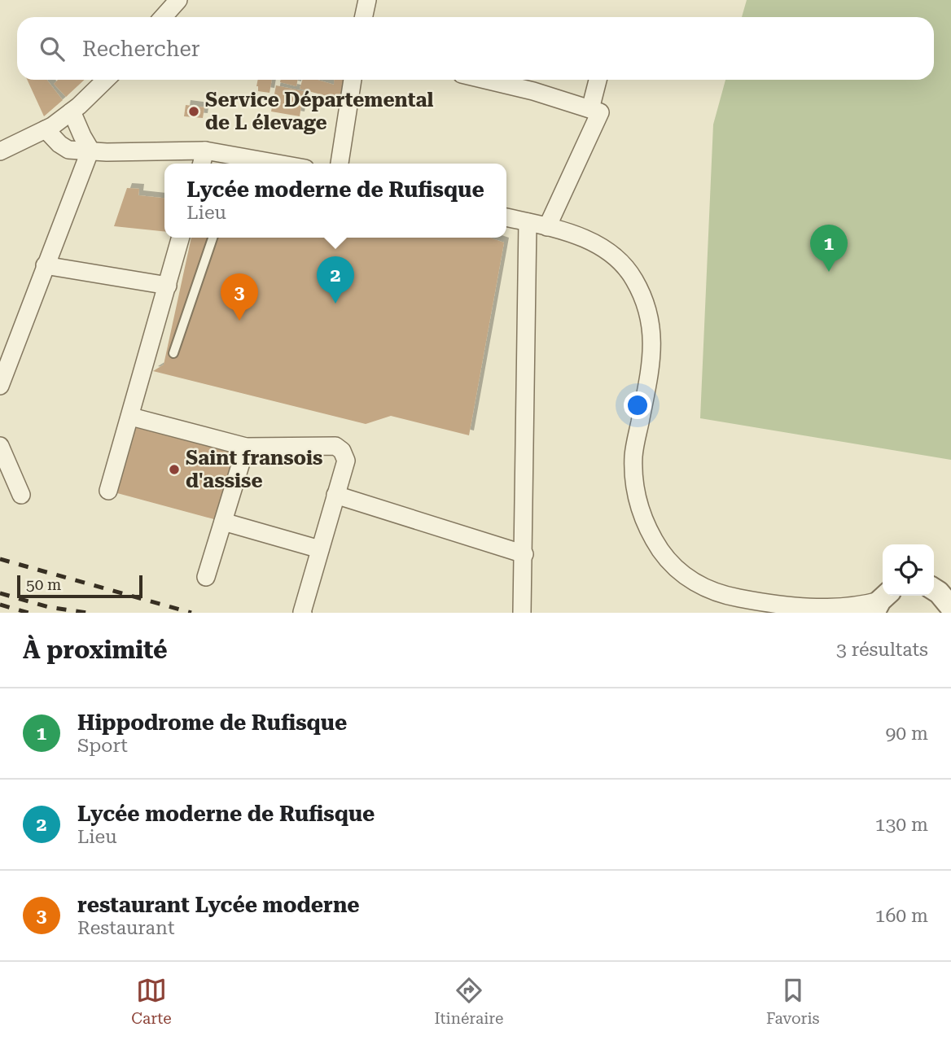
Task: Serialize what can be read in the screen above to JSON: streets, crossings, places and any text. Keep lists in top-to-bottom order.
{
  "places": ["Service Départemental de L élevage", "Saint fransois d'assise"],
  "scale_bar": "50 m",
  "page": {
    "search": "Rechercher",
    "popup": ["Lycée moderne de Rufisque", "Lieu"],
    "pins": ["1", "2", "3"],
    "scale": "50 m",
    "heading": ["À proximité", "3 résultats"],
    "list": [
      {
        "mark": "1",
        "name": "Hippodrome de Rufisque",
        "note": "Sport",
        "value": "90 m"
      },
      {
        "mark": "2",
        "name": "Lycée moderne de Rufisque",
        "note": "Lieu",
        "value": "130 m"
      },
      {
        "mark": "3",
        "name": "restaurant Lycée moderne",
        "note": "Restaurant",
        "value": "160 m"
      }
    ],
    "nav": ["Carte", "Itinéraire", "Favoris"]
  }
}
